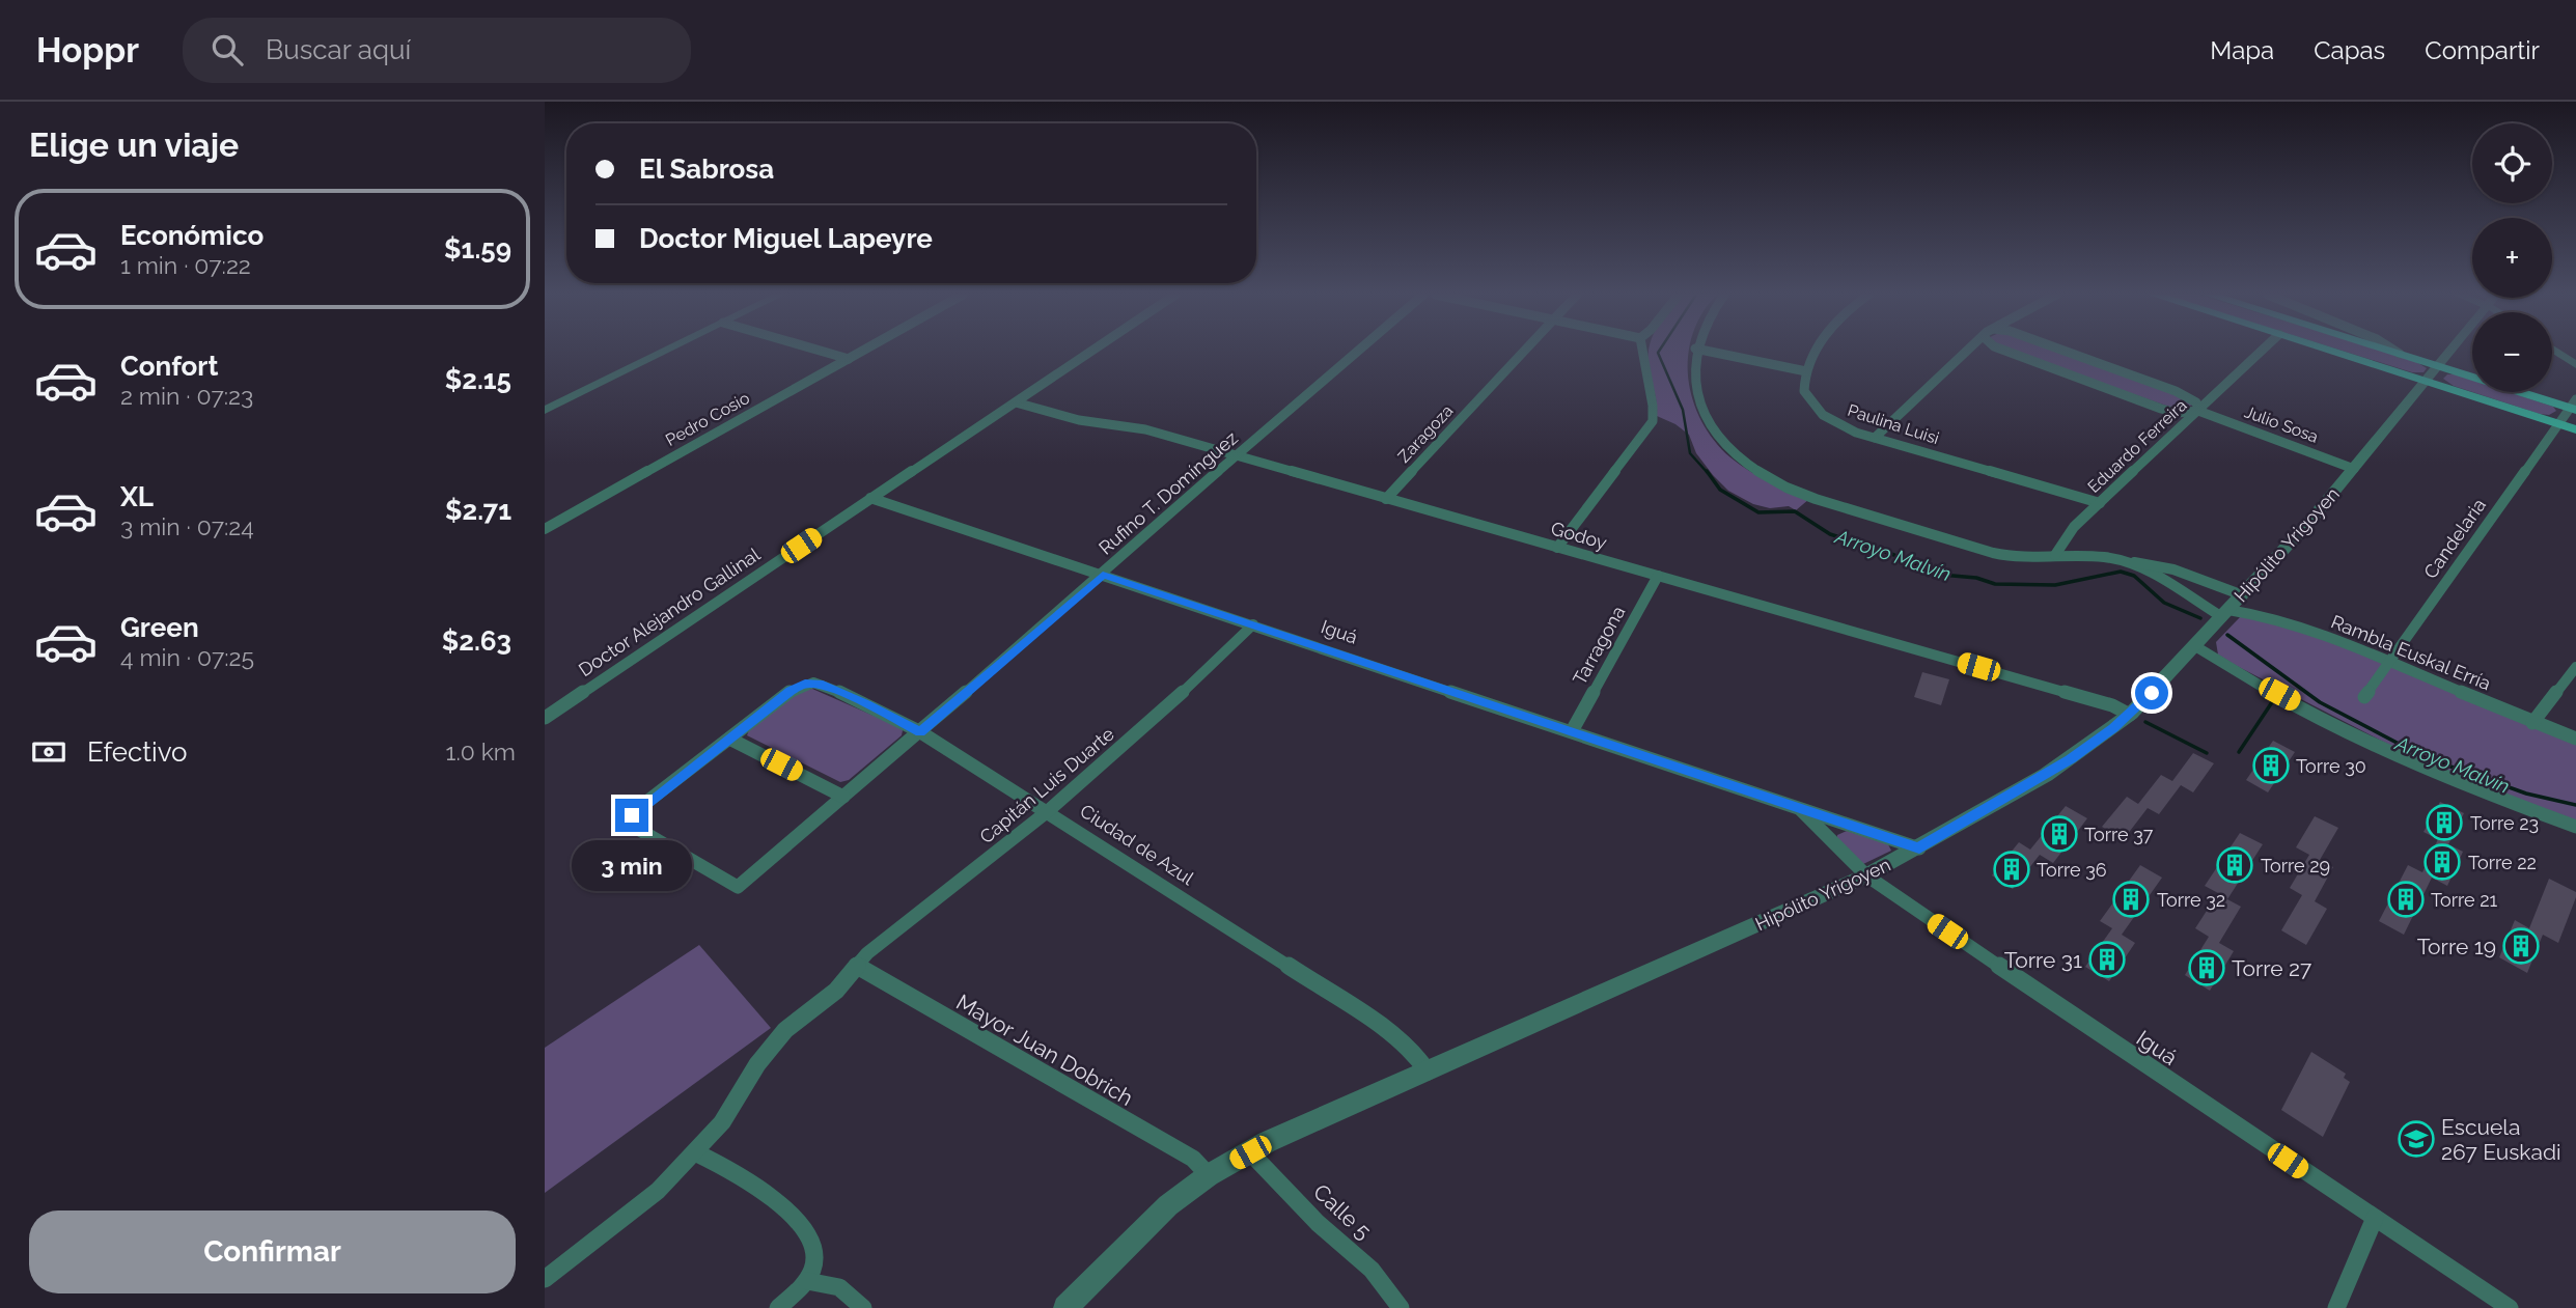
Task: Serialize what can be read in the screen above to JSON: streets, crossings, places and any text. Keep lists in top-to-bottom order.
{
  "streets": {
    "street": [
      "Pedro Cosio",
      "Paulina Luisi",
      "Julio Sosa",
      "Zaragoza",
      "Eduardo Ferreira",
      "Rufino T. Domínguez",
      "Godoy",
      "Candelaria",
      "Hipólito Yrigoyen",
      "Doctor Alejandro Gallinal",
      "Iguá",
      "Tarragona",
      "Rambla Euskal Erría",
      "Capitán Luis Duarte",
      "Ciudad de Azul",
      "Mayor Juan Dobrich",
      "Calle 5"
    ]
  },
  "crossings": [
    ["Paulina Luisi", "Eduardo Ferreira"],
    ["Julio Sosa", "Eduardo Ferreira"],
    ["Julio Sosa", "Hipólito Yrigoyen"],
    ["Zaragoza", "Godoy"],
    ["Rufino T. Domínguez", "Godoy"],
    ["Rufino T. Domínguez", "Iguá"],
    ["Rufino T. Domínguez", "Ciudad de Azul"],
    ["Godoy", "Hipólito Yrigoyen"],
    ["Godoy", "Doctor Alejandro Gallinal"],
    ["Godoy", "Tarragona"],
    ["Candelaria", "Rambla Euskal Erría"],
    ["Hipólito Yrigoyen", "Iguá"],
    ["Hipólito Yrigoyen", "Rambla Euskal Erría"],
    ["Hipólito Yrigoyen", "Ciudad de Azul"],
    ["Hipólito Yrigoyen", "Mayor Juan Dobrich"],
    ["Hipólito Yrigoyen", "Calle 5"],
    ["Doctor Alejandro Gallinal", "Iguá"],
    ["Iguá", "Tarragona"],
    ["Iguá", "Capitán Luis Duarte"],
    ["Capitán Luis Duarte", "Ciudad de Azul"],
    ["Capitán Luis Duarte", "Mayor Juan Dobrich"]
  ],
  "water": ["Arroyo Malvín"],
  "places": {
    "building": [
      "Torre 30",
      "Torre 23",
      "Torre 37",
      "Torre 22",
      "Torre 29",
      "Torre 36",
      "Torre 32",
      "Torre 21",
      "Torre 19",
      "Torre 31",
      "Torre 27"
    ],
    "school or university": ["Escuela 267 Euskadi"]
  },
  "page": {
    "header": "Hoppr",
    "search": "Buscar aquí",
    "nav": ["Mapa", "Capas", "Compartir"],
    "heading": "Elige un viaje",
    "map_buttons": ["+", "−"],
    "banner": ["El Sabrosa", "Doctor Miguel Lapeyre"],
    "list": [
      {
        "name": "Económico",
        "note": "1 min · 07:22",
        "value": "$1.59"
      },
      {
        "name": "Confort",
        "note": "2 min · 07:23",
        "value": "$2.15"
      },
      {
        "name": "XL",
        "note": "3 min · 07:24",
        "value": "$2.71"
      },
      {
        "name": "Green",
        "note": "4 min · 07:25",
        "value": "$2.63"
      }
    ],
    "pay": ["Efectivo", "1.0 km"],
    "bubble": "3 min",
    "buttons": "Confirmar"
  }
}
